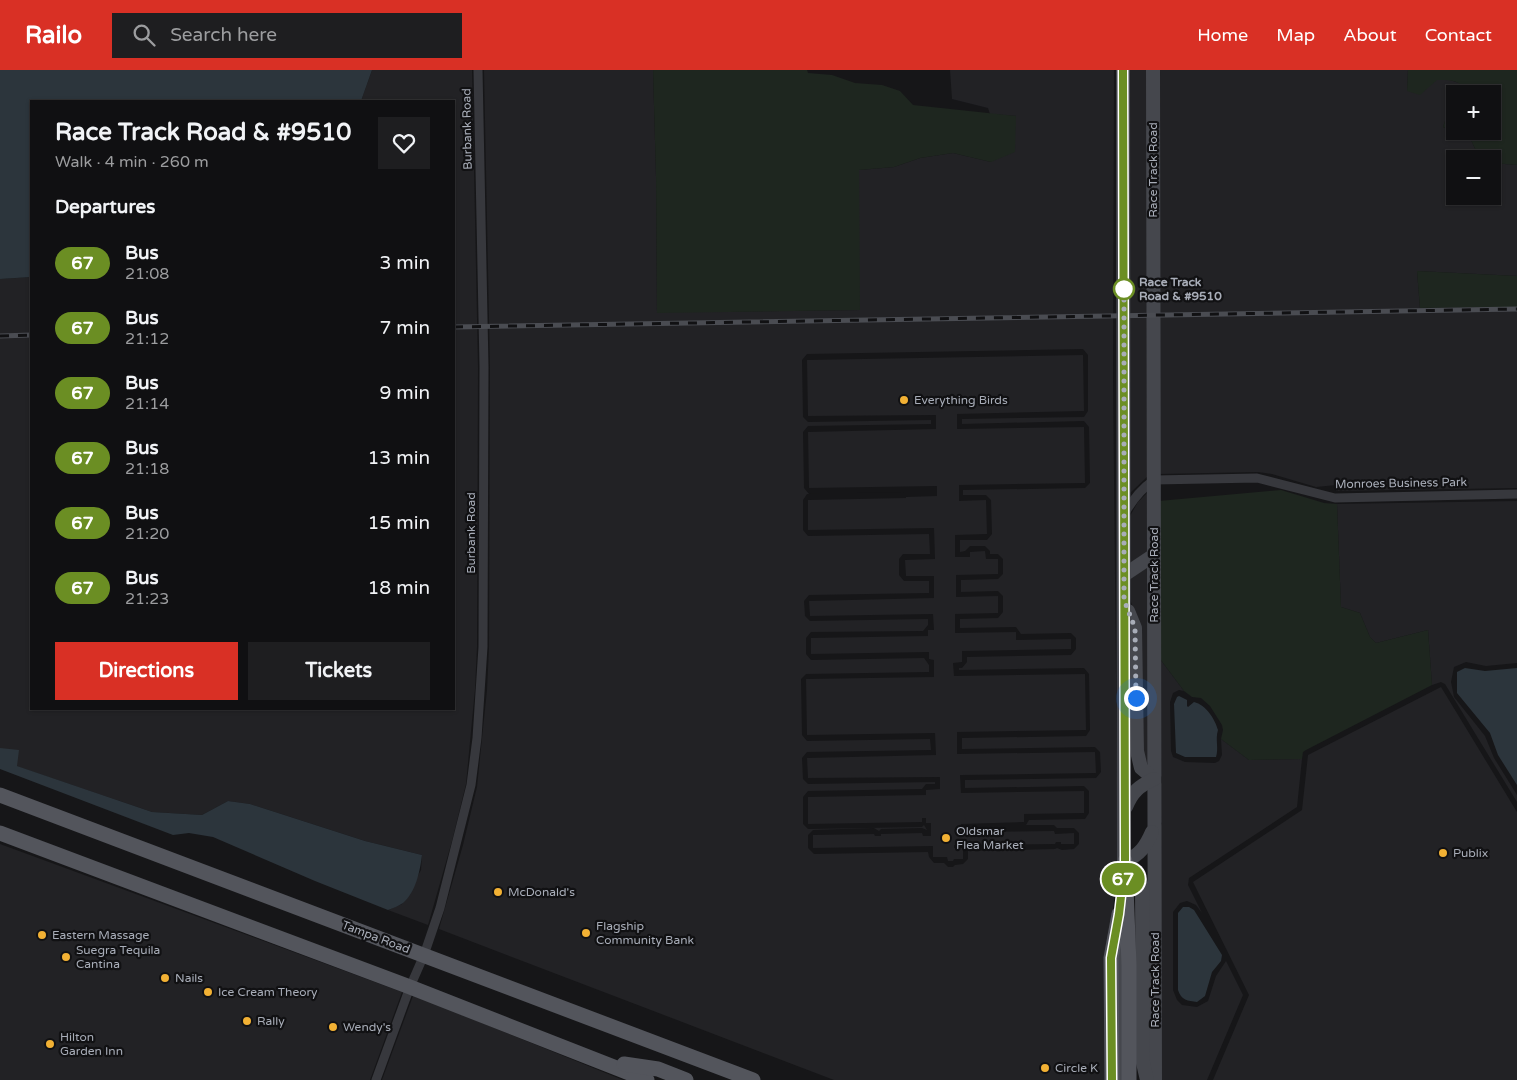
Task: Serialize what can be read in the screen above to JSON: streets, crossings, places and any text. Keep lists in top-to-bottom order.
{
  "streets": {
    "main road": ["Race Track Road", "Tampa Road"],
    "street": ["Burbank Road", "Monroes Business Park"]
  },
  "crossings": [
    ["Burbank Road", "Tampa Road"],
    ["Race Track Road", "Monroes Business Park"]
  ],
  "places": [
    "Race Track Road & #9510",
    "Everything Birds",
    "Oldsmar Flea Market",
    "Publix",
    "McDonald's",
    "Flagship Community Bank",
    "Eastern Massage",
    "Suegra Tequila Cantina",
    "Nails",
    "Ice Cream Theory",
    "Rally",
    "Wendy's",
    "Hilton Garden Inn",
    "Circle K"
  ],
  "lines": ["bus line 67"],
  "page": {
    "header": "Railo",
    "search": "Search here",
    "nav": [
      "Home",
      "Map",
      "About",
      "Contact"
    ],
    "on_map": "67",
    "map_buttons": ["+", "−"],
    "heading": [
      ["Race Track Road & #9510", "Walk · 4 min · 260 m"],
      "Departures"
    ],
    "list": [
      {
        "mark": "67",
        "name": "Bus",
        "note": "21:08",
        "value": "3 min"
      },
      {
        "mark": "67",
        "name": "Bus",
        "note": "21:12",
        "value": "7 min"
      },
      {
        "mark": "67",
        "name": "Bus",
        "note": "21:14",
        "value": "9 min"
      },
      {
        "mark": "67",
        "name": "Bus",
        "note": "21:18",
        "value": "13 min"
      },
      {
        "mark": "67",
        "name": "Bus",
        "note": "21:20",
        "value": "15 min"
      },
      {
        "mark": "67",
        "name": "Bus",
        "note": "21:23",
        "value": "18 min"
      }
    ],
    "buttons": ["Directions", "Tickets"]
  }
}
